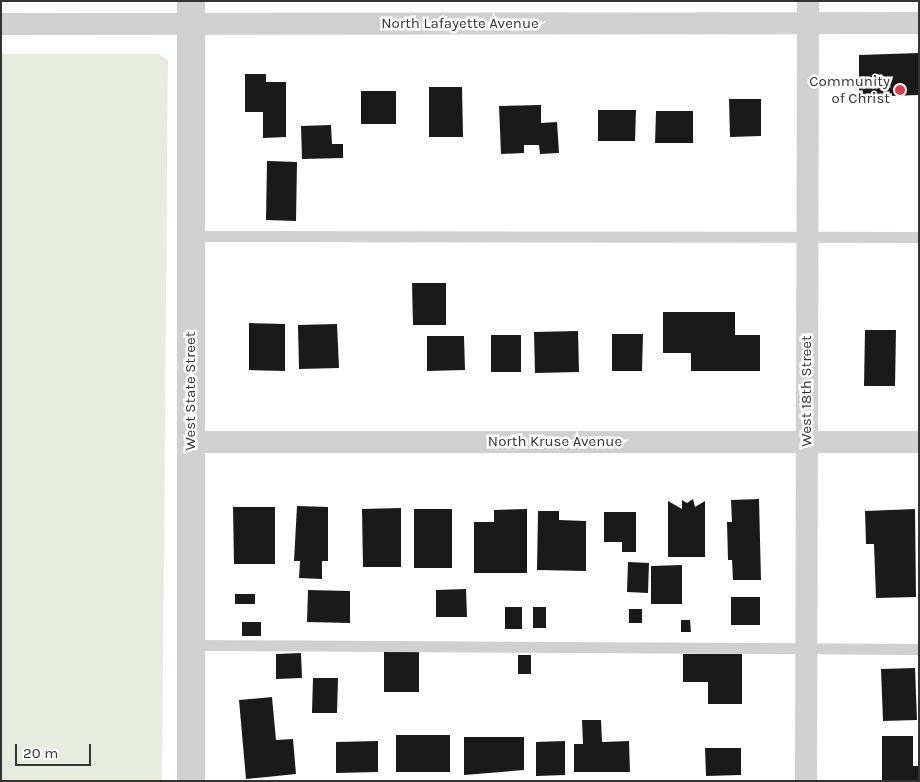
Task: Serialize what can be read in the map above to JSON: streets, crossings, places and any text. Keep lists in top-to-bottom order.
{
  "streets": {
    "street": [
      "North Lafayette Avenue",
      "West State Street",
      "West 18th Street",
      "North Kruse Avenue"
    ]
  },
  "crossings": [
    ["North Lafayette Avenue", "West State Street"],
    ["North Lafayette Avenue", "West 18th Street"],
    ["West State Street", "North Kruse Avenue"],
    ["West 18th Street", "North Kruse Avenue"]
  ],
  "places": ["Community of Christ"],
  "scale_bar": "20 m"
}
